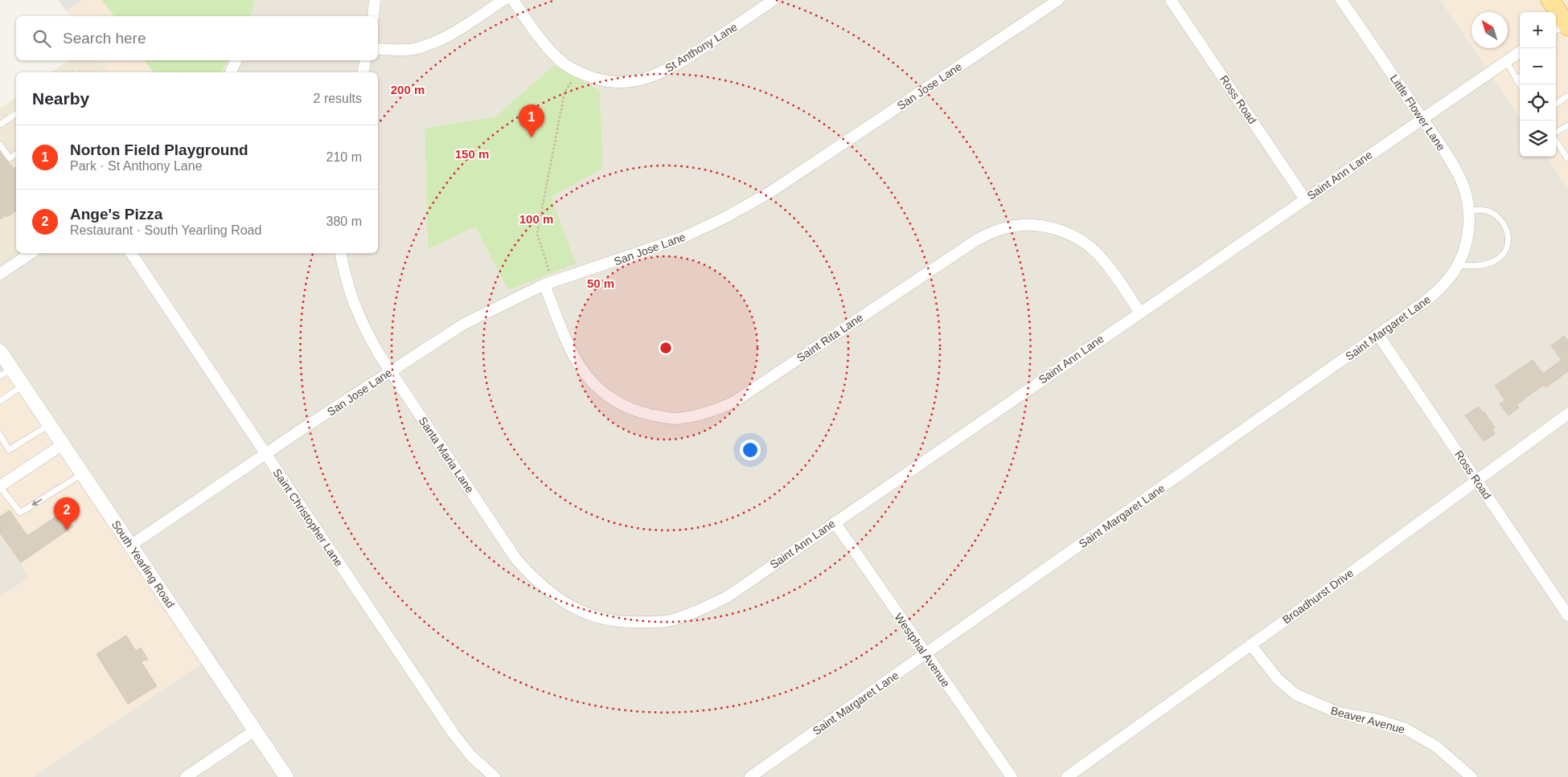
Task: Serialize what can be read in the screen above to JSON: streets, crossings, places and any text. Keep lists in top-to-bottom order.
{
  "streets": {
    "street": [
      "St Anthony Lane",
      "San Jose Lane",
      "Ross Road",
      "Little Flower Lane",
      "Saint Ann Lane",
      "Saint Margaret Lane",
      "Saint Rita Lane",
      "Santa Maria Lane",
      "Saint Christopher Lane",
      "South Yearling Road",
      "Broadhurst Drive",
      "Westphal Avenue",
      "Beaver Avenue"
    ]
  },
  "crossings": [
    ["San Jose Lane", "Saint Rita Lane"],
    ["San Jose Lane", "Santa Maria Lane"],
    ["San Jose Lane", "Saint Christopher Lane"],
    ["San Jose Lane", "South Yearling Road"],
    ["Ross Road", "Saint Ann Lane"],
    ["Ross Road", "Saint Margaret Lane"],
    ["Ross Road", "Broadhurst Drive"],
    ["Little Flower Lane", "Saint Ann Lane"],
    ["Little Flower Lane", "Saint Margaret Lane"],
    ["Saint Ann Lane", "Saint Rita Lane"],
    ["Saint Ann Lane", "Santa Maria Lane"],
    ["Saint Ann Lane", "Westphal Avenue"],
    ["Saint Margaret Lane", "Westphal Avenue"],
    ["Broadhurst Drive", "Beaver Avenue"]
  ],
  "north": "top left",
  "page": {
    "map_buttons": ["+", "−"],
    "search": "Search here",
    "heading": ["Nearby", "2 results"],
    "pins": ["1", "2"],
    "list": [
      {
        "mark": "1",
        "name": "Norton Field Playground",
        "note": "Park · St Anthony Lane",
        "value": "210 m"
      },
      {
        "mark": "2",
        "name": "Ange's Pizza",
        "note": "Restaurant · South Yearling Road",
        "value": "380 m"
      }
    ]
  },
  "rings": [
    "200 m",
    "150 m",
    "100 m",
    "50 m"
  ]
}
